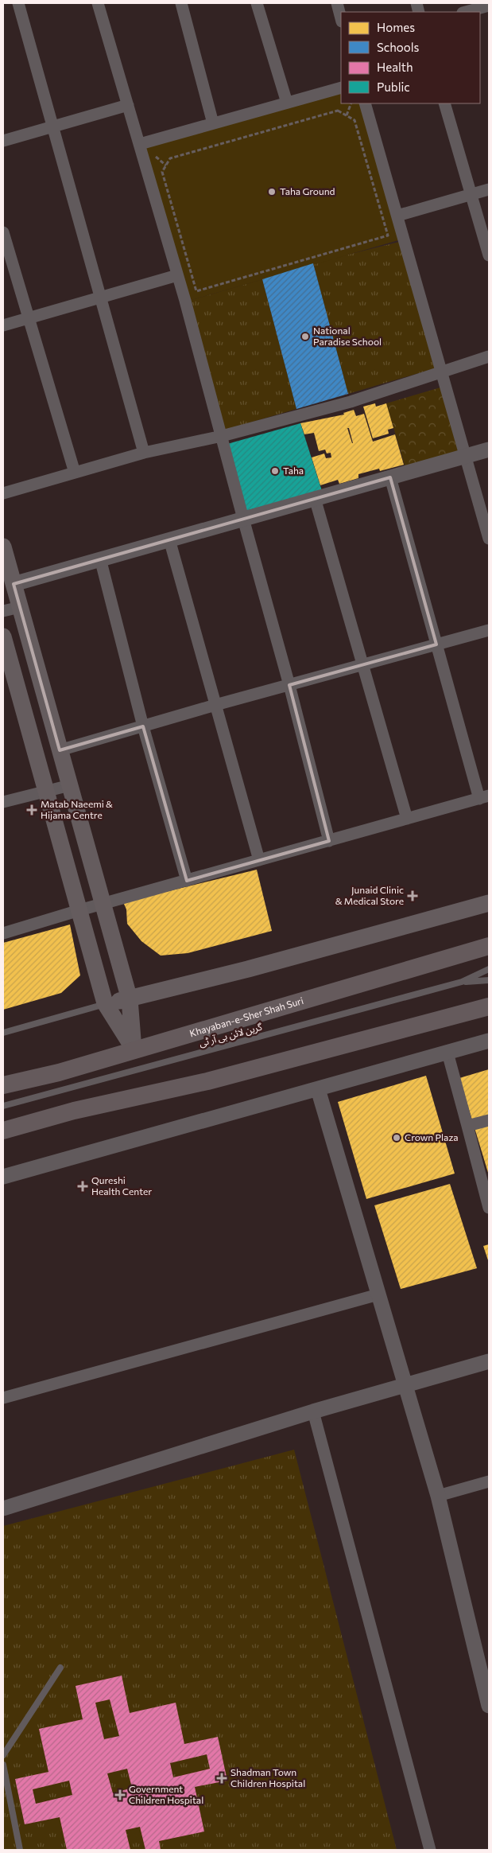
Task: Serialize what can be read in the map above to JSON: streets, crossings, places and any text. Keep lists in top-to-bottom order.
{
  "streets": {
    "main road": ["Khayaban-e-Sher Shah Suri"],
    "lane": ["گرین لائن بی آر ٹی"]
  },
  "places": {
    "other": [
      "Taha Ground",
      "National Paradise School",
      "Taha",
      "Crown Plaza"
    ],
    "health": [
      "Matab Naeemi & Hijama Centre",
      "Junaid Clinic & Medical Store",
      "Qureshi Health Center",
      "Shadman Town Children Hospital",
      "Government Children Hospital"
    ]
  },
  "legend": [
    "Homes",
    "Schools",
    "Health",
    "Public"
  ]
}
